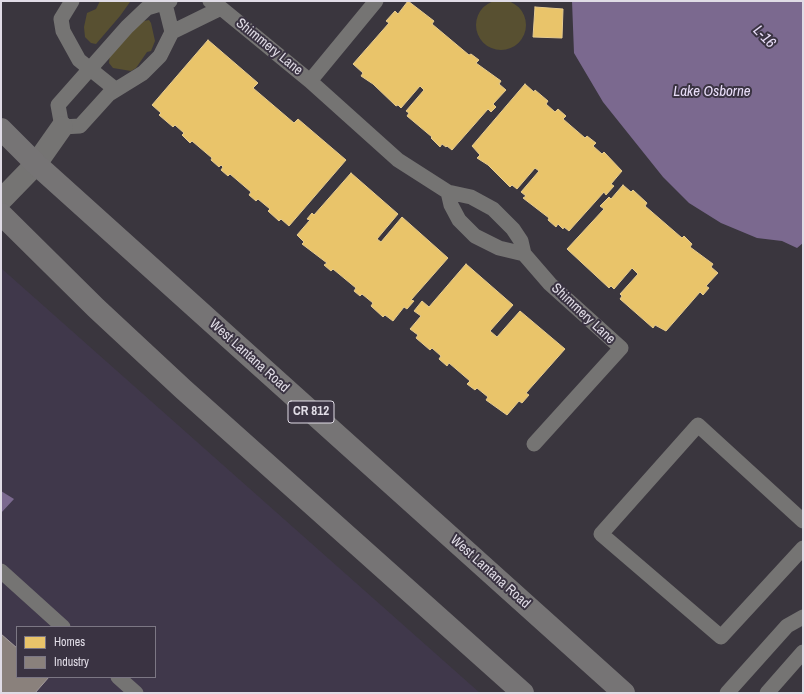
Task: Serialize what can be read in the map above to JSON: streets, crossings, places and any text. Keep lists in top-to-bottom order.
{
  "streets": {
    "main road": ["West Lantana Road", "CR 812"],
    "lane": ["Shimmery Lane"]
  },
  "water": ["L-16", "Lake Osborne"],
  "legend": ["Homes", "Industry"]
}
